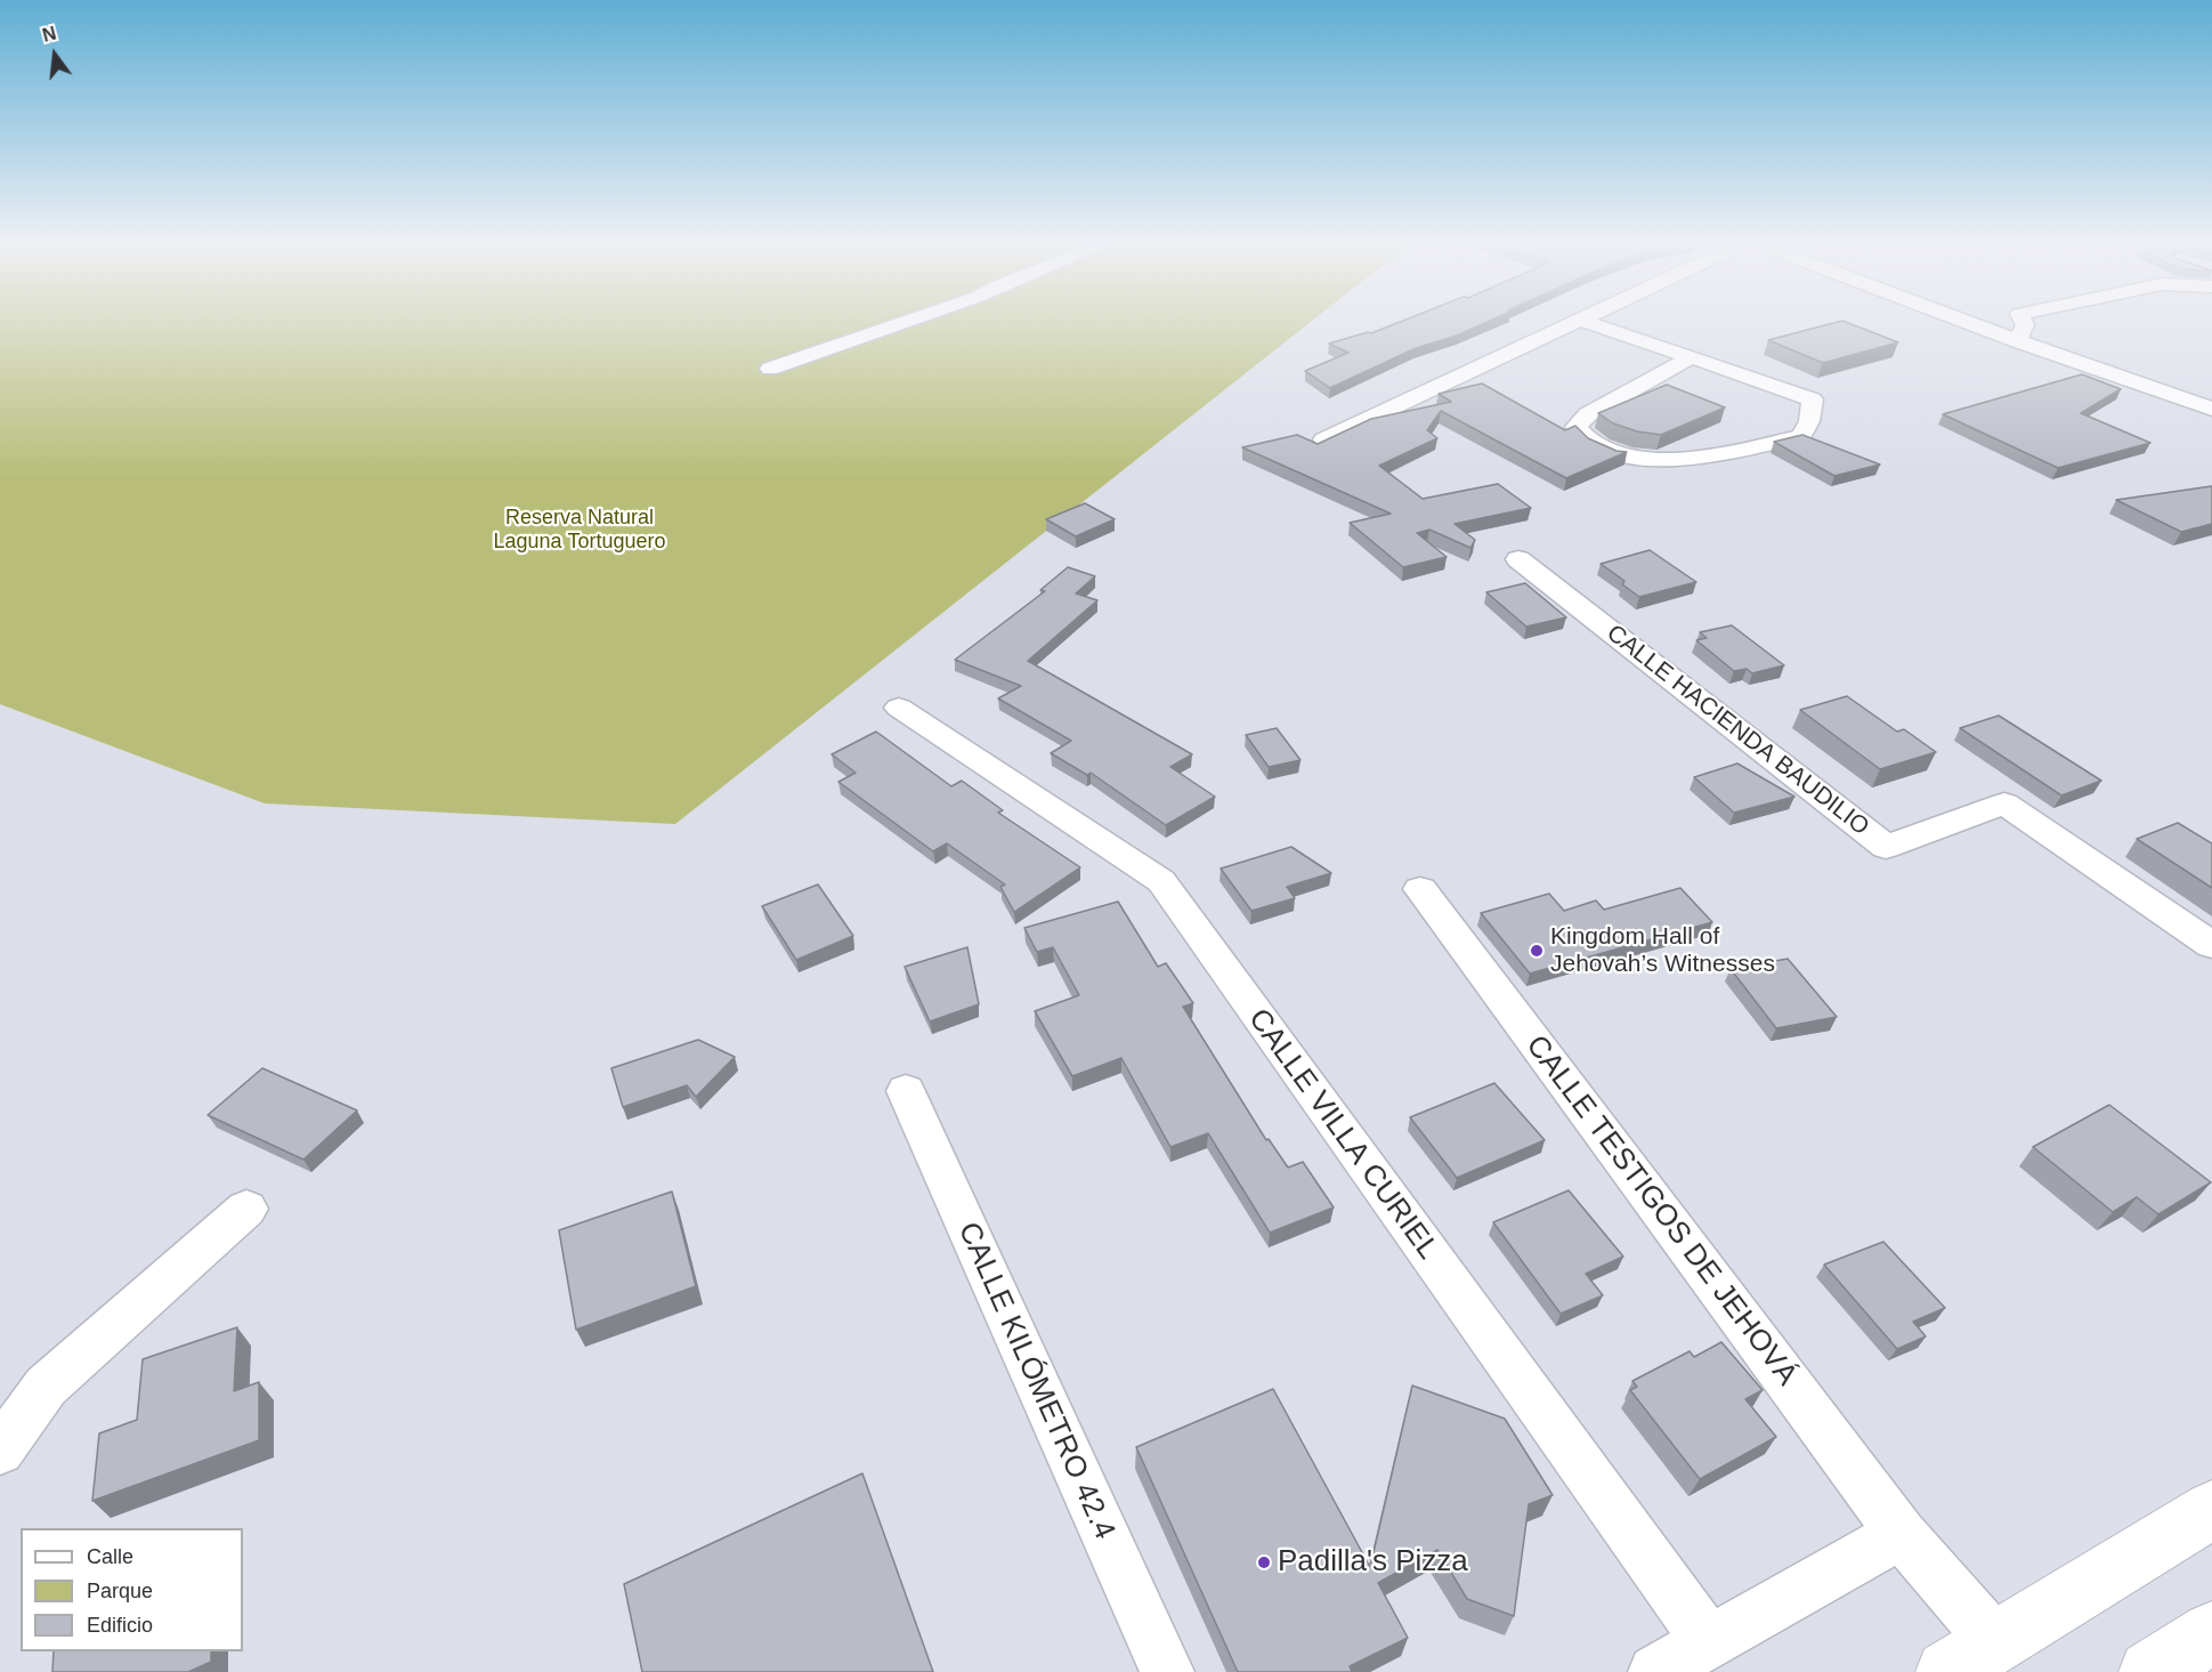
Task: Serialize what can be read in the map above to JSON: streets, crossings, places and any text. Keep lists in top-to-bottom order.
{
  "streets": {
    "street": [
      "CALLE HACIENDA BAUDILIO",
      "CALLE VILLA CURIEL",
      "CALLE TESTIGOS DE JEHOVÁ",
      "CALLE KILÓMETRO 42.4"
    ]
  },
  "parks": ["Reserva Natural Laguna Tortuguero"],
  "places": ["Kingdom Hall of Jehovah’s Witnesses", "Padilla's Pizza"],
  "legend": ["Calle", "Parque", "Edificio"],
  "north": "top"
}
